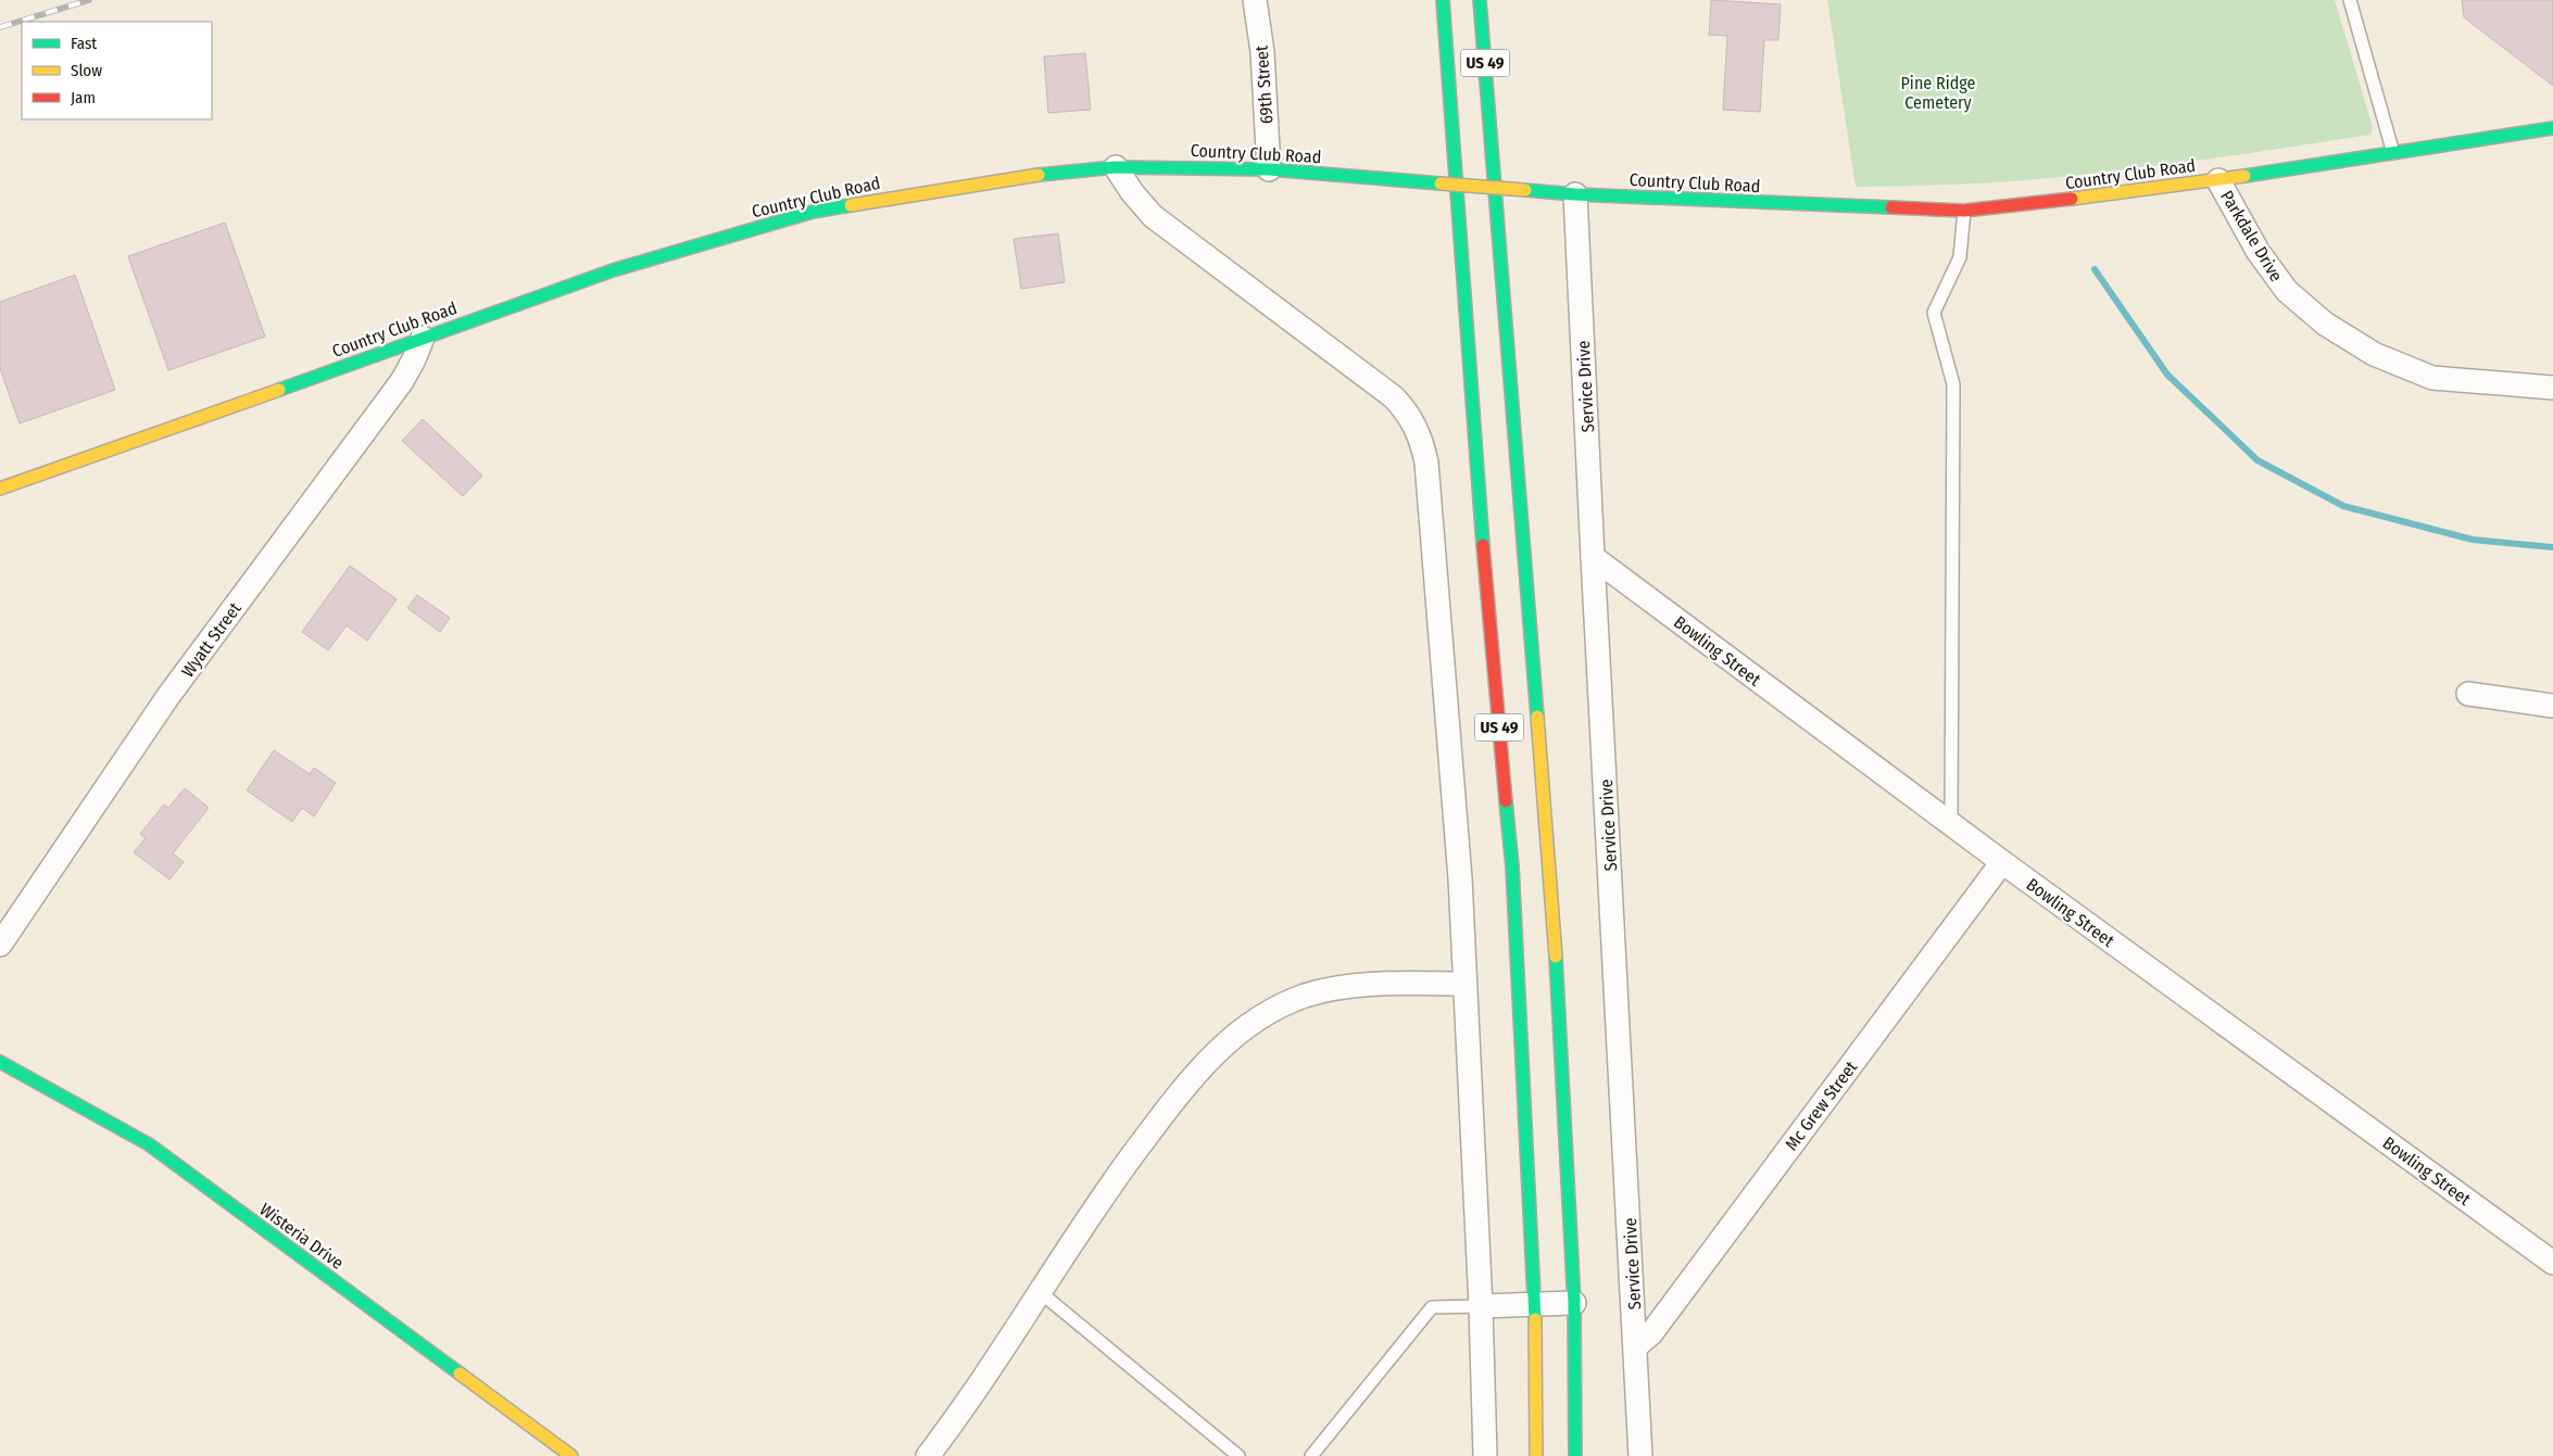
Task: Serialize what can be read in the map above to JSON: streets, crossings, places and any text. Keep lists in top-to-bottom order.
{
  "streets": {
    "street": [
      "US 49",
      "69th Street",
      "Country Club Road",
      "Parkdale Drive",
      "Service Drive",
      "Wyatt Street",
      "Bowling Street",
      "Mc Grew Street",
      "Wisteria Drive"
    ]
  },
  "crossings": [
    ["69th Street", "Country Club Road"],
    ["Country Club Road", "Parkdale Drive"],
    ["Country Club Road", "Service Drive"],
    ["Country Club Road", "Wyatt Street"],
    ["Service Drive", "Bowling Street"],
    ["Service Drive", "Mc Grew Street"],
    ["Bowling Street", "Mc Grew Street"]
  ],
  "parks": ["Pine Ridge Cemetery"],
  "legend": ["Fast", "Slow", "Jam"]
}
